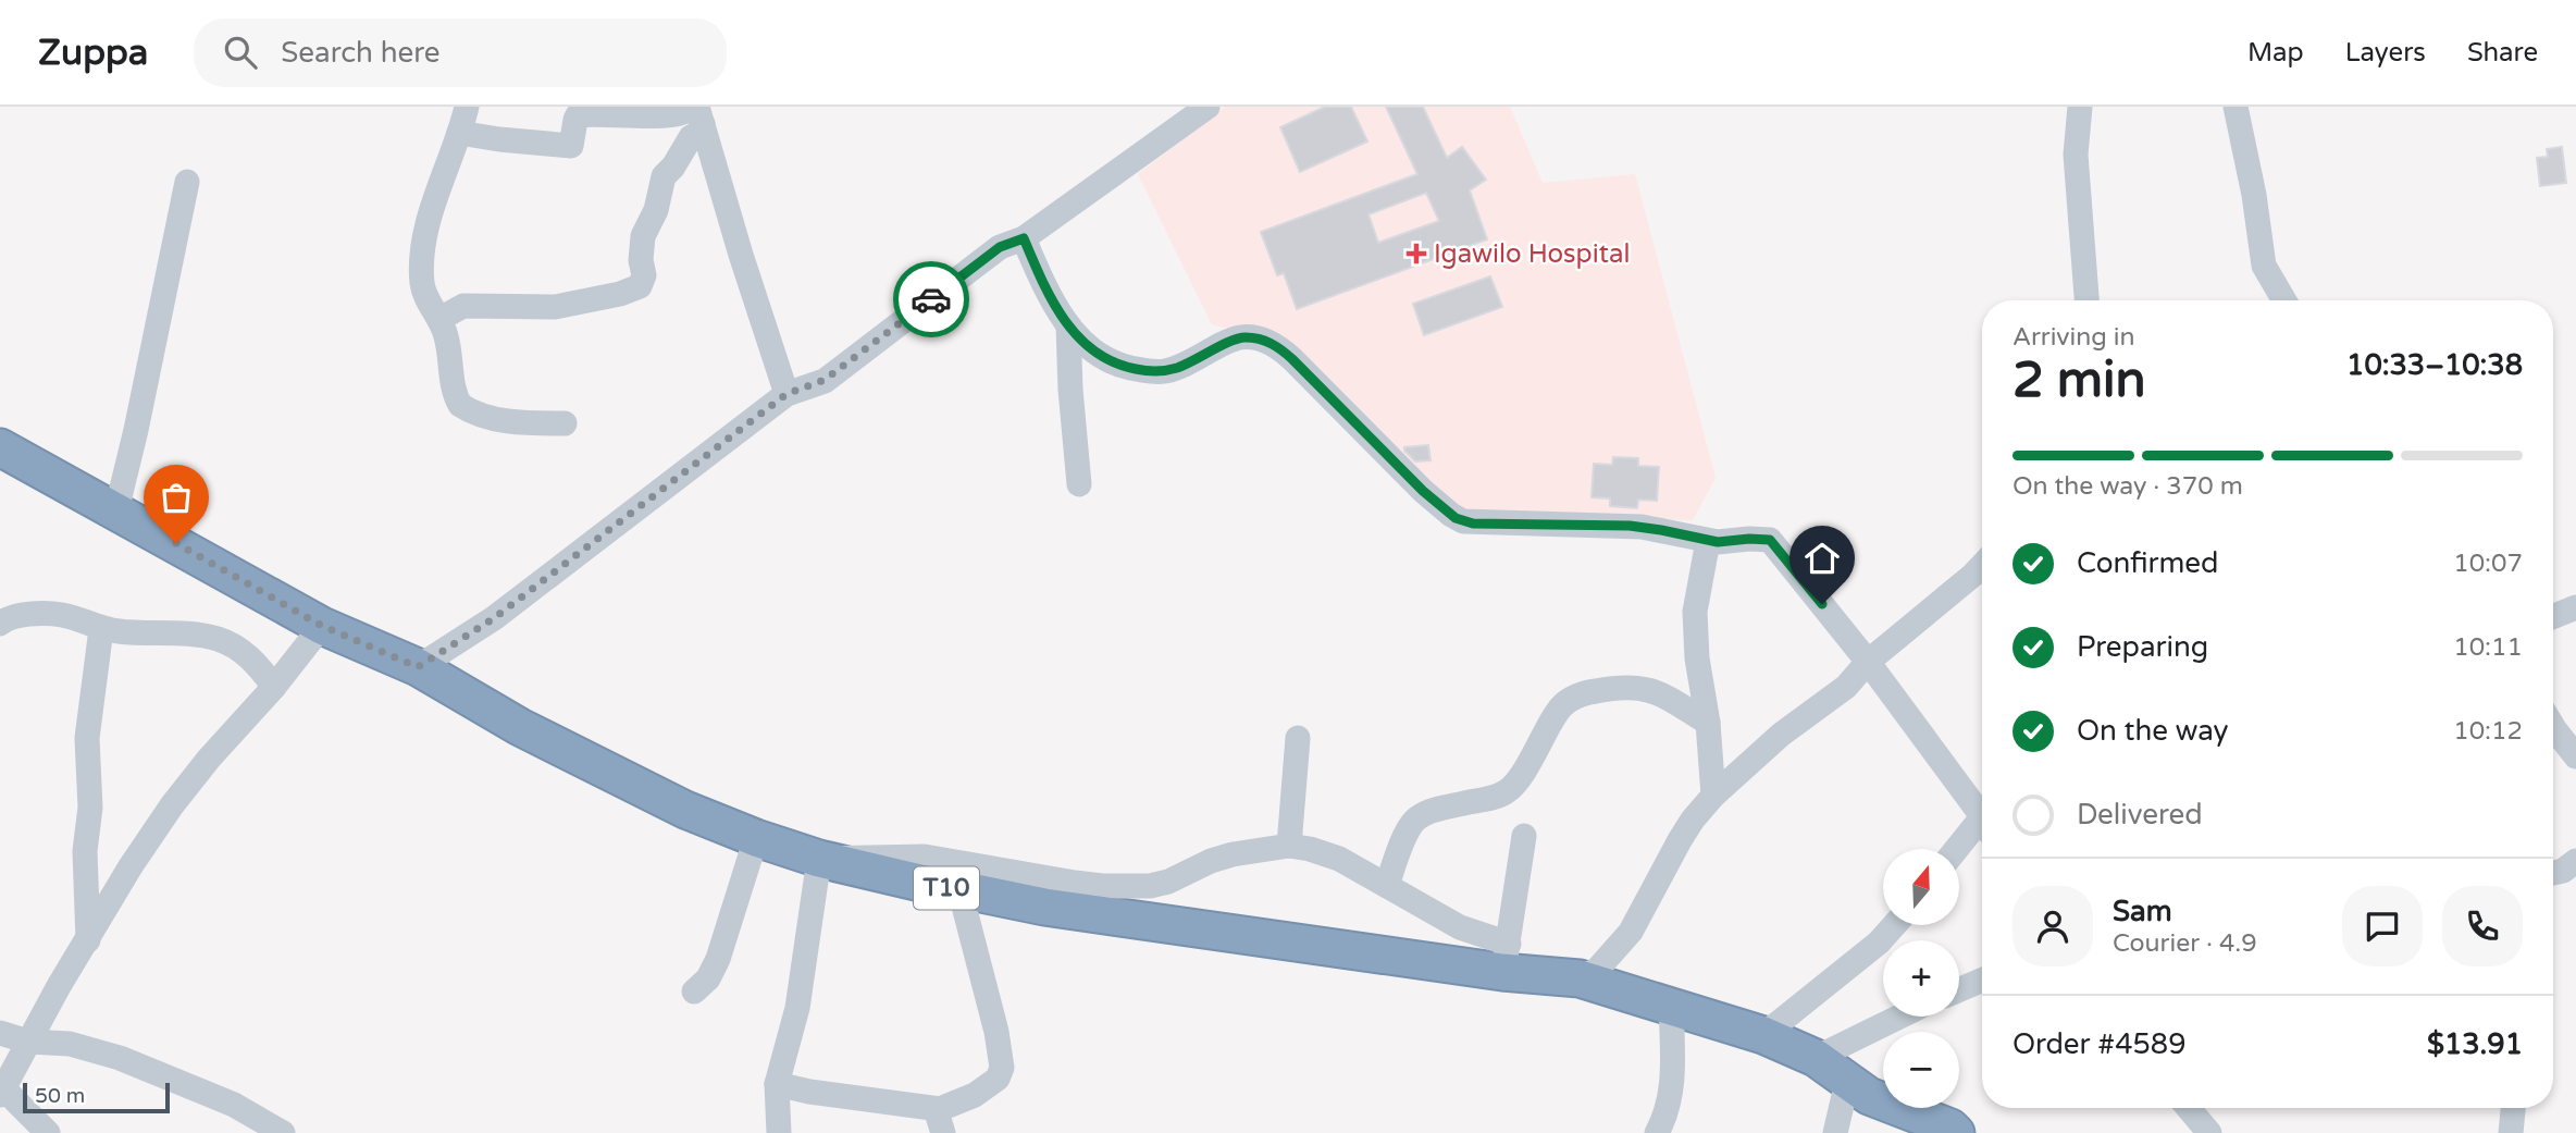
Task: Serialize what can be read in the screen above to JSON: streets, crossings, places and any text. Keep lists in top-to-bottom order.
{
  "streets": {
    "highway": ["T10"]
  },
  "places": {
    "health": ["Igawilo Hospital"]
  },
  "scale_bar": "50 m",
  "north": "top",
  "page": {
    "header": "Zuppa",
    "search": "Search here",
    "nav": ["Map", "Layers", "Share"],
    "heading": ["2 min", "Arriving in", "10:33–10:38"],
    "panel": [
      "Sam",
      "Courier · 4.9",
      "Order #4589",
      "$13.91"
    ],
    "bar": "On the way · 370 m",
    "list": [
      ["Confirmed", "10:07"],
      ["Preparing", "10:11"],
      ["On the way", "10:12"],
      "Delivered"
    ],
    "map_buttons": ["+", "−"],
    "scale": "50 m"
  }
}
